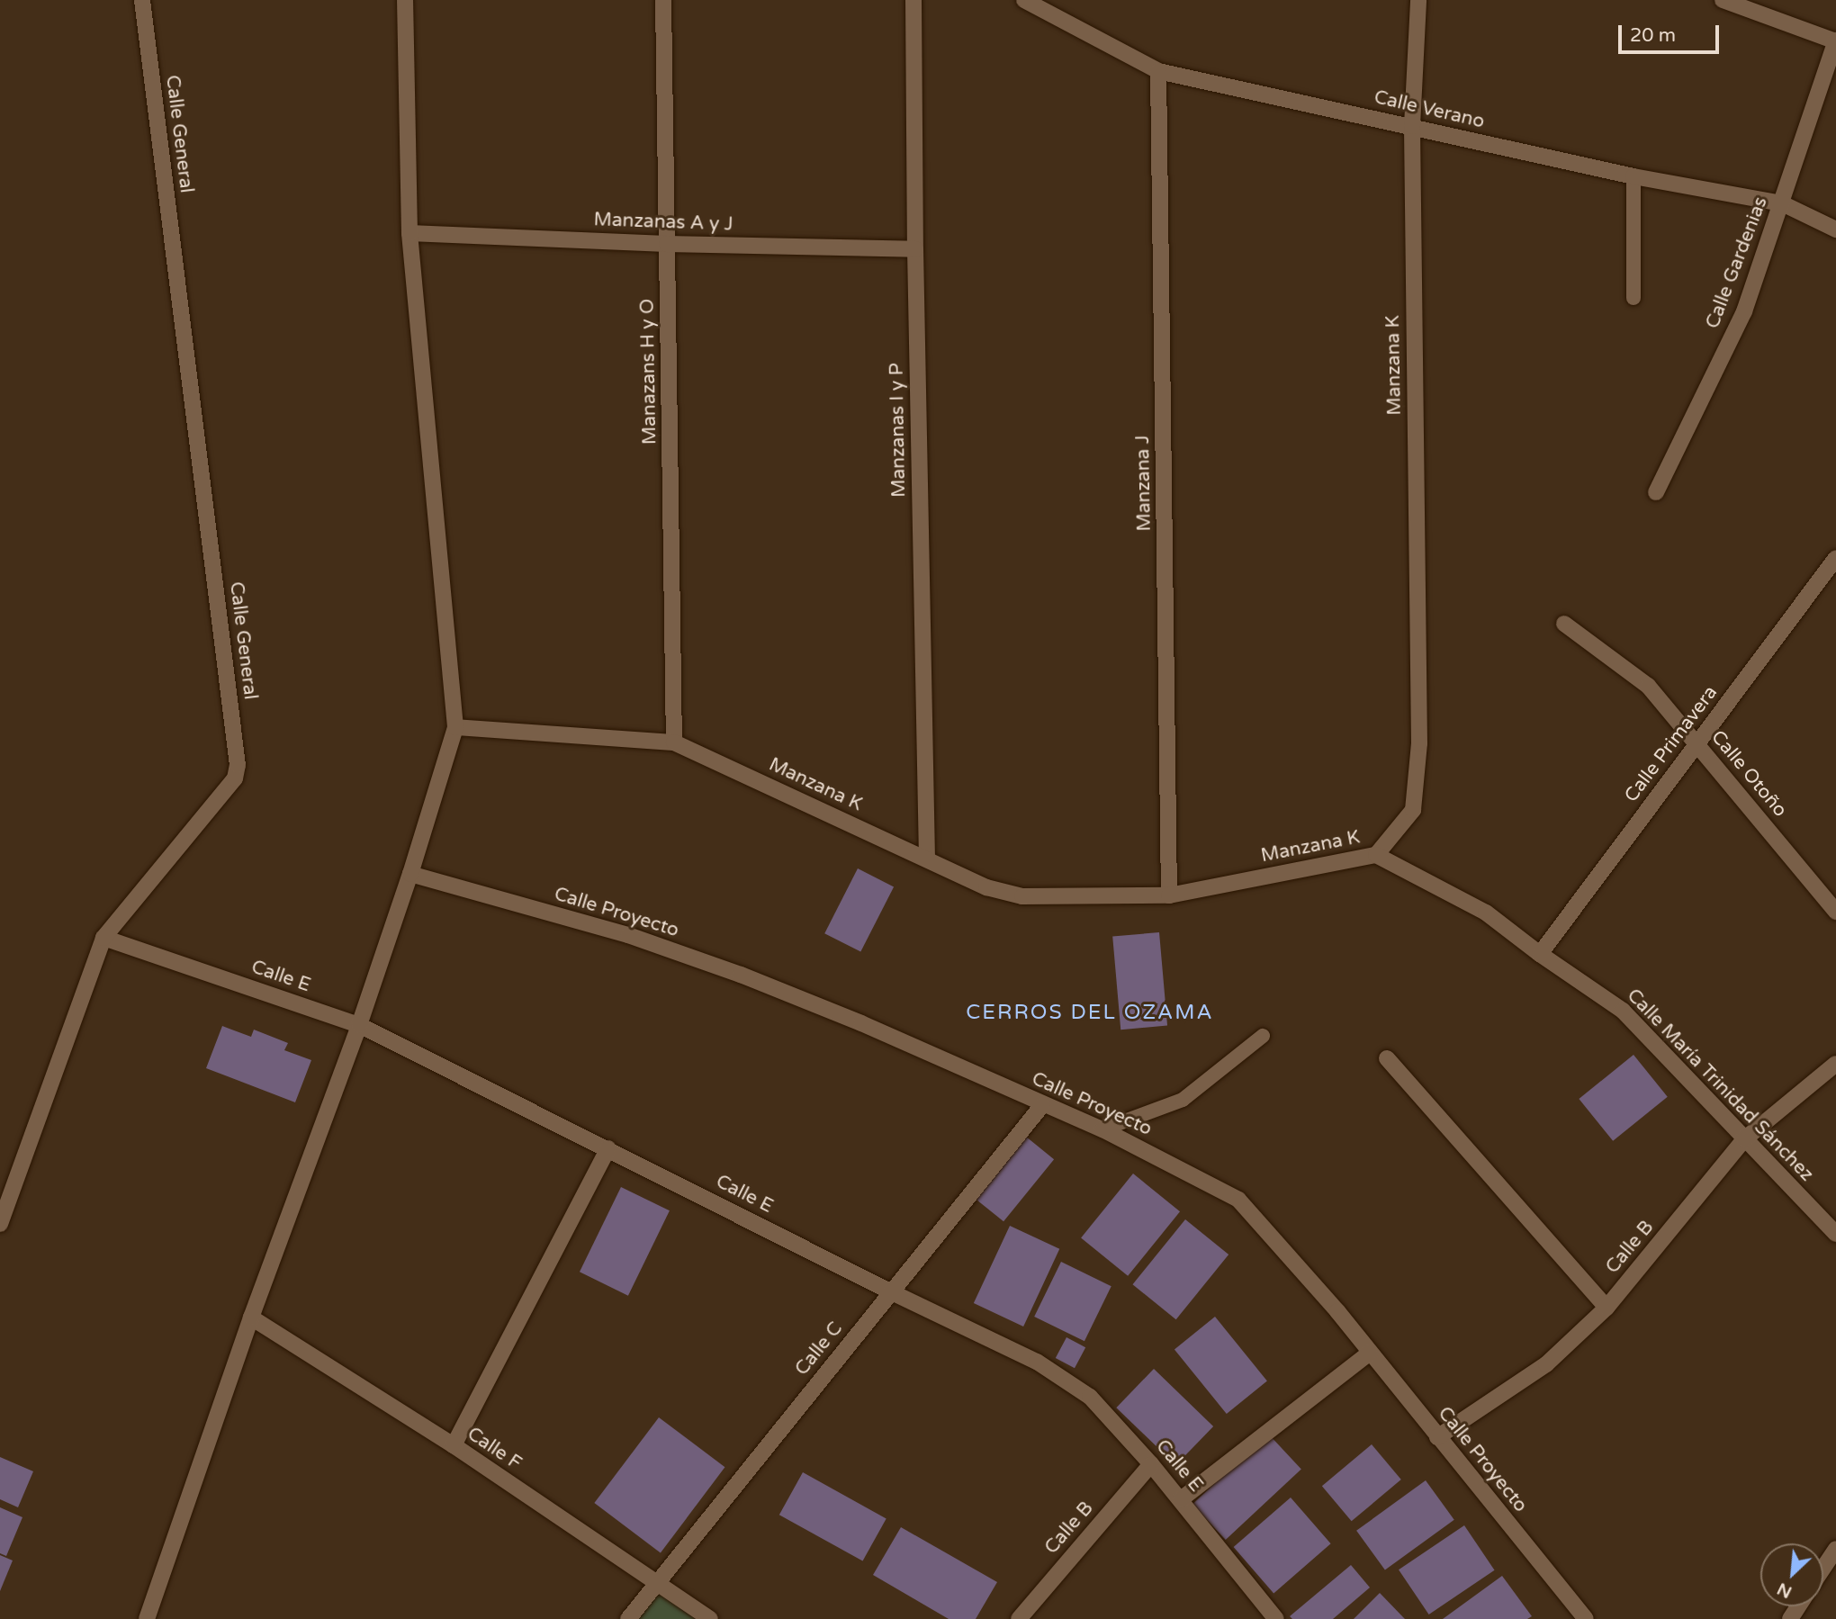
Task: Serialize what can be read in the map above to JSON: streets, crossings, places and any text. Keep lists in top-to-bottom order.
{
  "streets": {
    "street": [
      "Calle Verano",
      "Calle General",
      "Manzanas A y J",
      "Calle Gardenias",
      "Manzana K",
      "Manazans H y O",
      "Manzanas I y P",
      "Manzana J",
      "Calle Primavera",
      "Calle Otoño",
      "Calle Proyecto",
      "Calle E",
      "Calle María Trinidad Sánchez",
      "Calle B",
      "Calle C",
      "Calle F"
    ]
  },
  "crossings": [
    ["Calle Verano", "Calle Gardenias"],
    ["Calle Verano", "Manzana K"],
    ["Calle Verano", "Manzana J"],
    ["Calle General", "Calle E"],
    ["Manzanas A y J", "Manazans H y O"],
    ["Manzanas A y J", "Manzanas I y P"],
    ["Manzana K", "Manazans H y O"],
    ["Manzana K", "Manzanas I y P"],
    ["Manzana K", "Manzana J"],
    ["Manzana K", "Calle María Trinidad Sánchez"],
    ["Calle Primavera", "Calle Otoño"],
    ["Calle Primavera", "Calle María Trinidad Sánchez"],
    ["Calle Proyecto", "Calle B"],
    ["Calle Proyecto", "Calle C"],
    ["Calle E", "Calle B"],
    ["Calle E", "Calle C"],
    ["Calle María Trinidad Sánchez", "Calle B"],
    ["Calle C", "Calle F"]
  ],
  "districts": ["CERROS DEL OZAMA"],
  "scale_bar": "20 m",
  "north": "bottom left"
}
